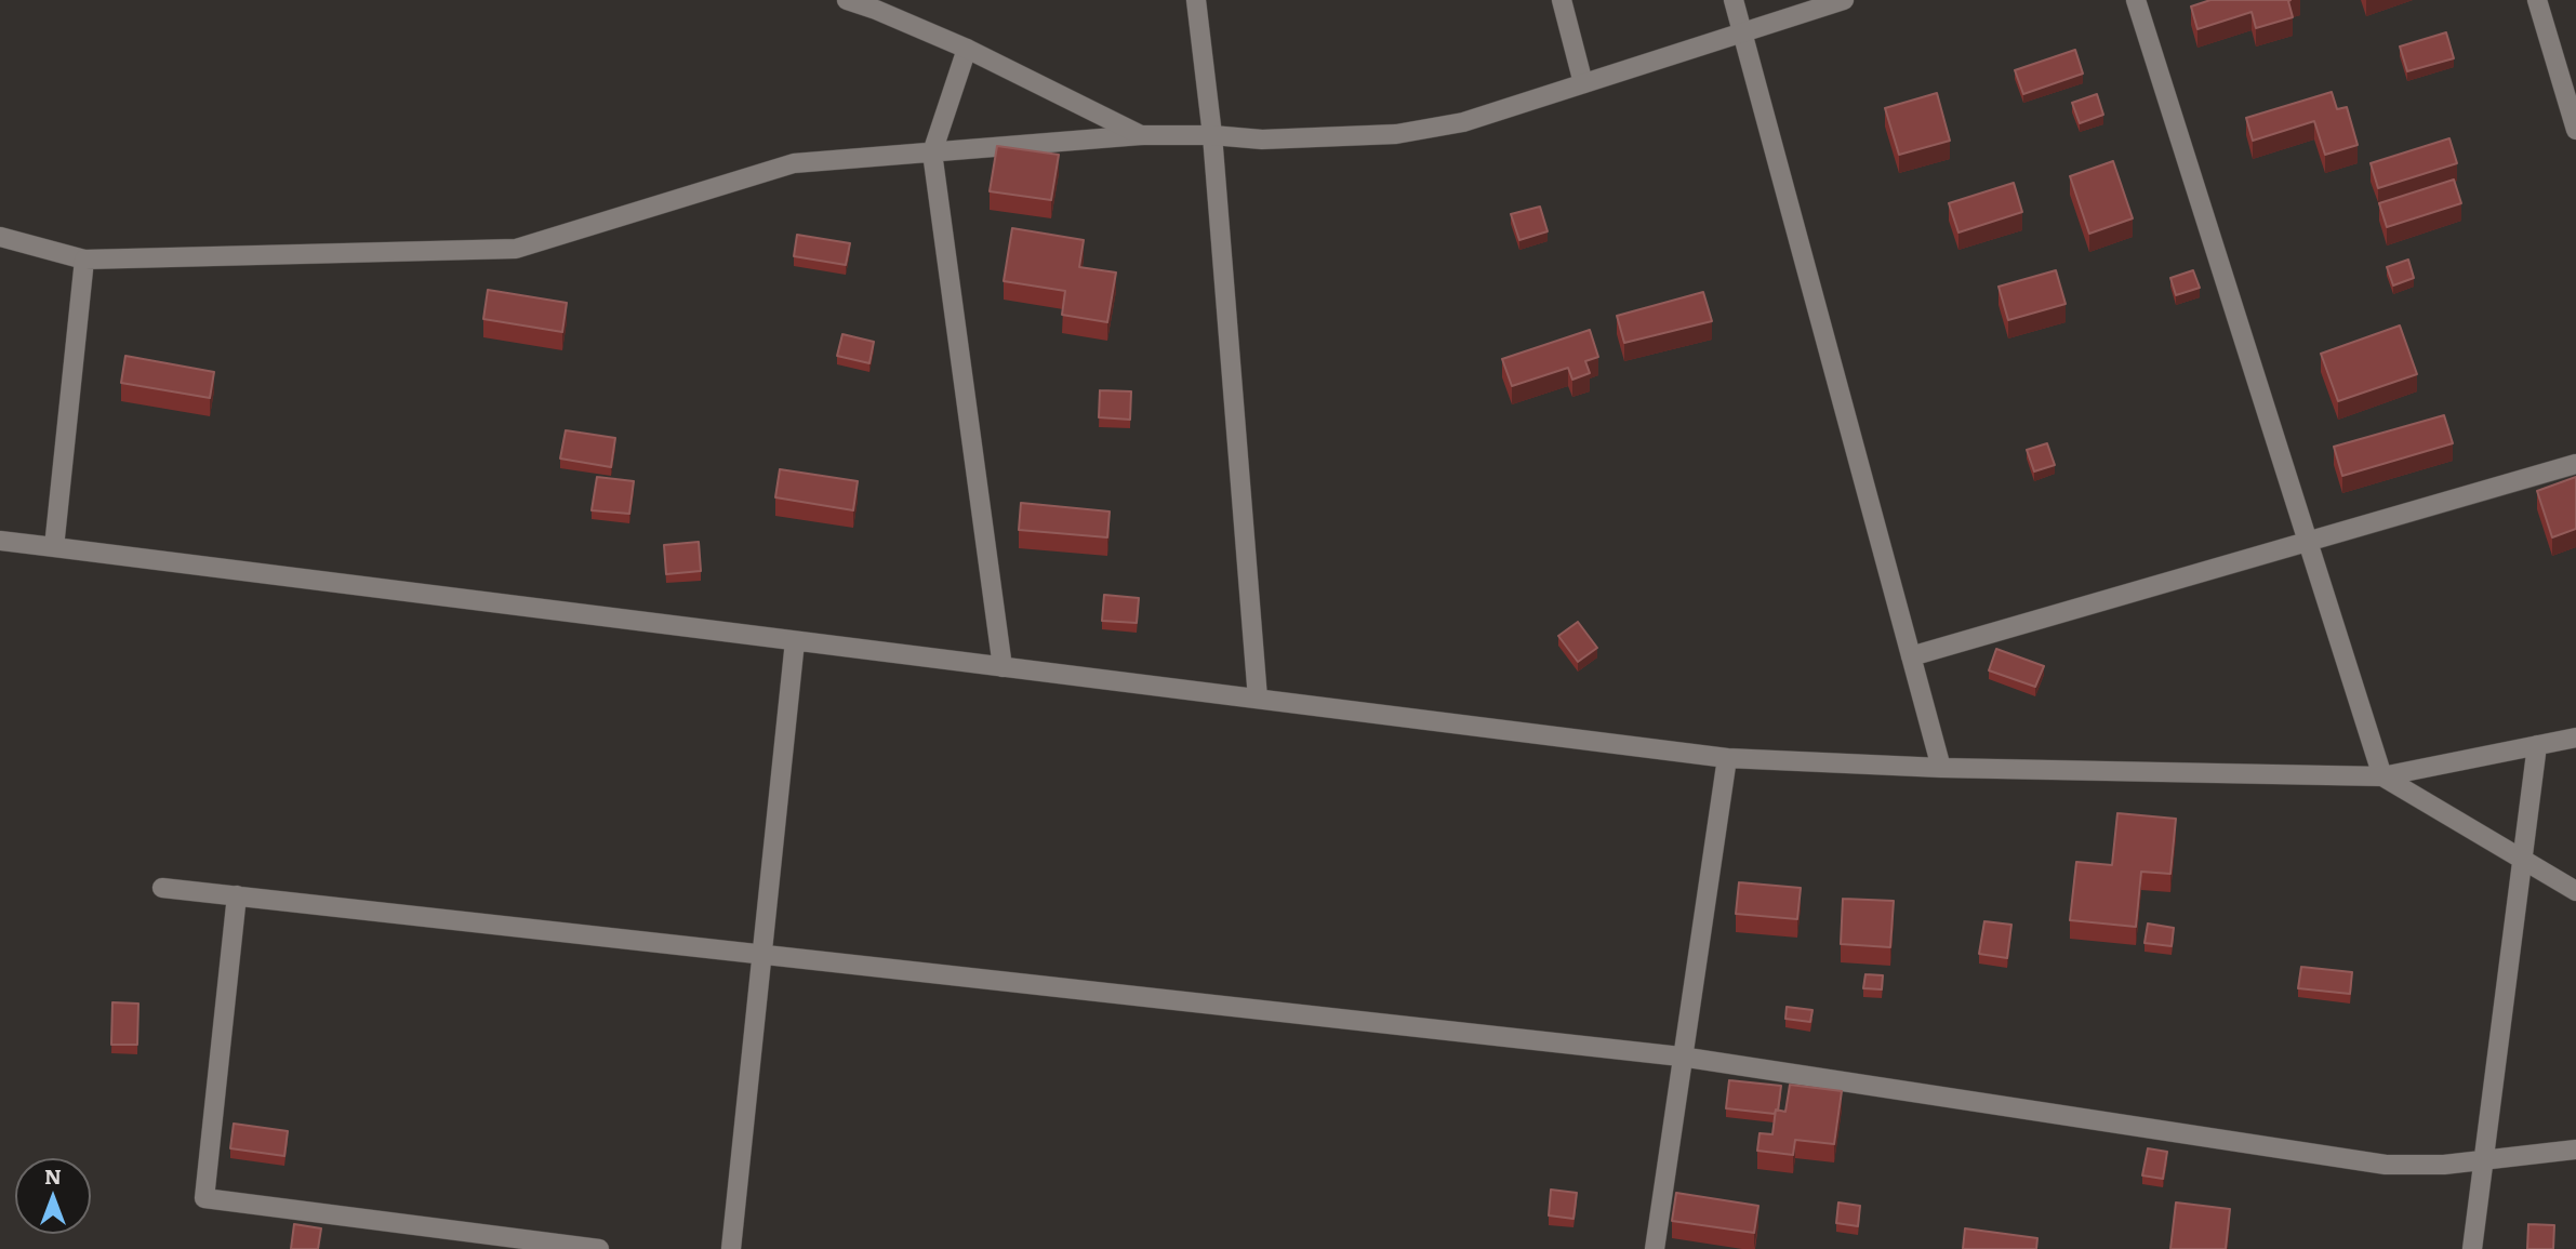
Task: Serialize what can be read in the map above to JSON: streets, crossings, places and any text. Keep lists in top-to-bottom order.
{
  "north": "top"
}
